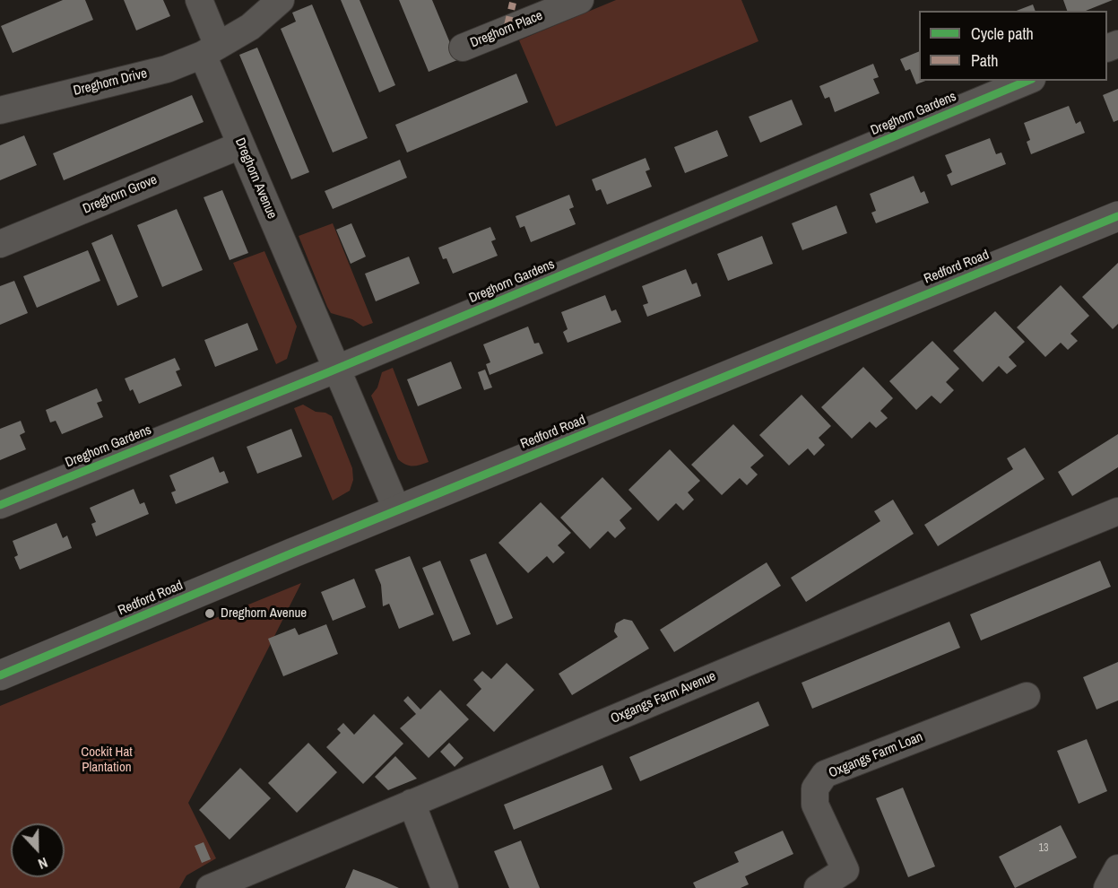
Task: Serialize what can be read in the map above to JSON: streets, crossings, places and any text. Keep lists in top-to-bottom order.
{
  "streets": {
    "main road": ["Redford Road"],
    "street": [
      "Dreghorn Place",
      "Dreghorn Drive",
      "Dreghorn Gardens",
      "Dreghorn Avenue",
      "Dreghorn Grove",
      "Oxgangs Farm Avenue",
      "Oxgangs Farm Loan"
    ]
  },
  "crossings": [
    ["Dreghorn Drive", "Dreghorn Avenue"],
    ["Dreghorn Gardens", "Dreghorn Avenue"],
    ["Dreghorn Avenue", "Dreghorn Grove"],
    ["Dreghorn Avenue", "Redford Road"]
  ],
  "parks": ["Cockit Hat Plantation"],
  "places": ["Dreghorn Avenue"],
  "house_numbers": ["13"],
  "legend": ["Cycle path", "Path"],
  "north": "bottom"
}
